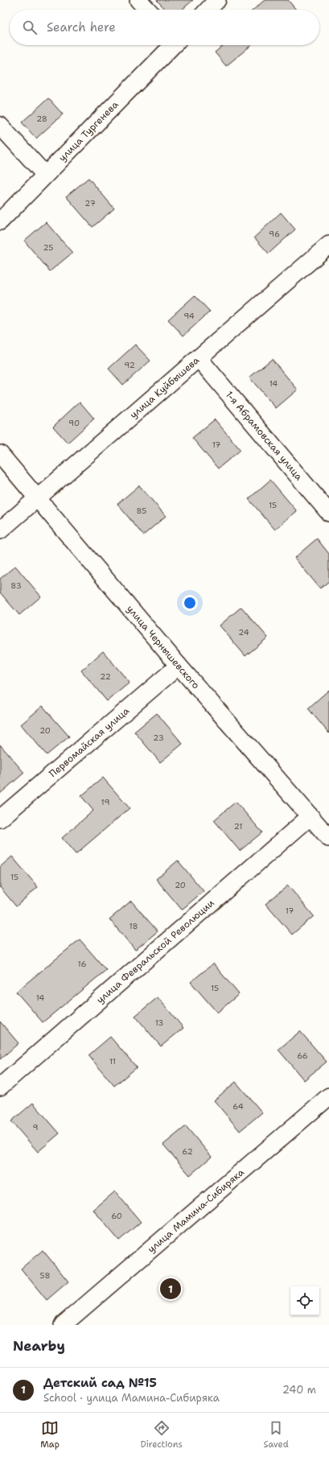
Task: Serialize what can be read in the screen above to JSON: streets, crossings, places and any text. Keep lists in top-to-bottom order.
{
  "streets": {
    "street": [
      "улица Тургенева",
      "улица Куйбышева",
      "1-я Абрамовская улица",
      "улица Чернышевского",
      "Первомайская улица",
      "улица Февральской Революции",
      "улица Мамина-Сибиряка"
    ]
  },
  "crossings": [
    ["улица Куйбышева", "1-я Абрамовская улица"],
    ["улица Куйбышева", "улица Чернышевского"],
    ["улица Чернышевского", "Первомайская улица"],
    ["улица Чернышевского", "улица Февральской Революции"]
  ],
  "house_numbers": [
    "28",
    "27",
    "96",
    "25",
    "94",
    "92",
    "14",
    "90",
    "17",
    "15",
    "85",
    "83",
    "24",
    "22",
    "20",
    "23",
    "19",
    "21",
    "15",
    "20",
    "17",
    "18",
    "16",
    "15",
    "14",
    "13",
    "66",
    "11",
    "64",
    "9",
    "62",
    "60",
    "58"
  ],
  "page": {
    "search": "Search here",
    "pins": "1",
    "heading": "Nearby",
    "list": [
      {
        "mark": "1",
        "name": "Детский сад №15",
        "note": "School · улица Мамина-Сибиряка",
        "value": "240 m"
      }
    ],
    "nav": ["Map", "Directions", "Saved"]
  }
}
